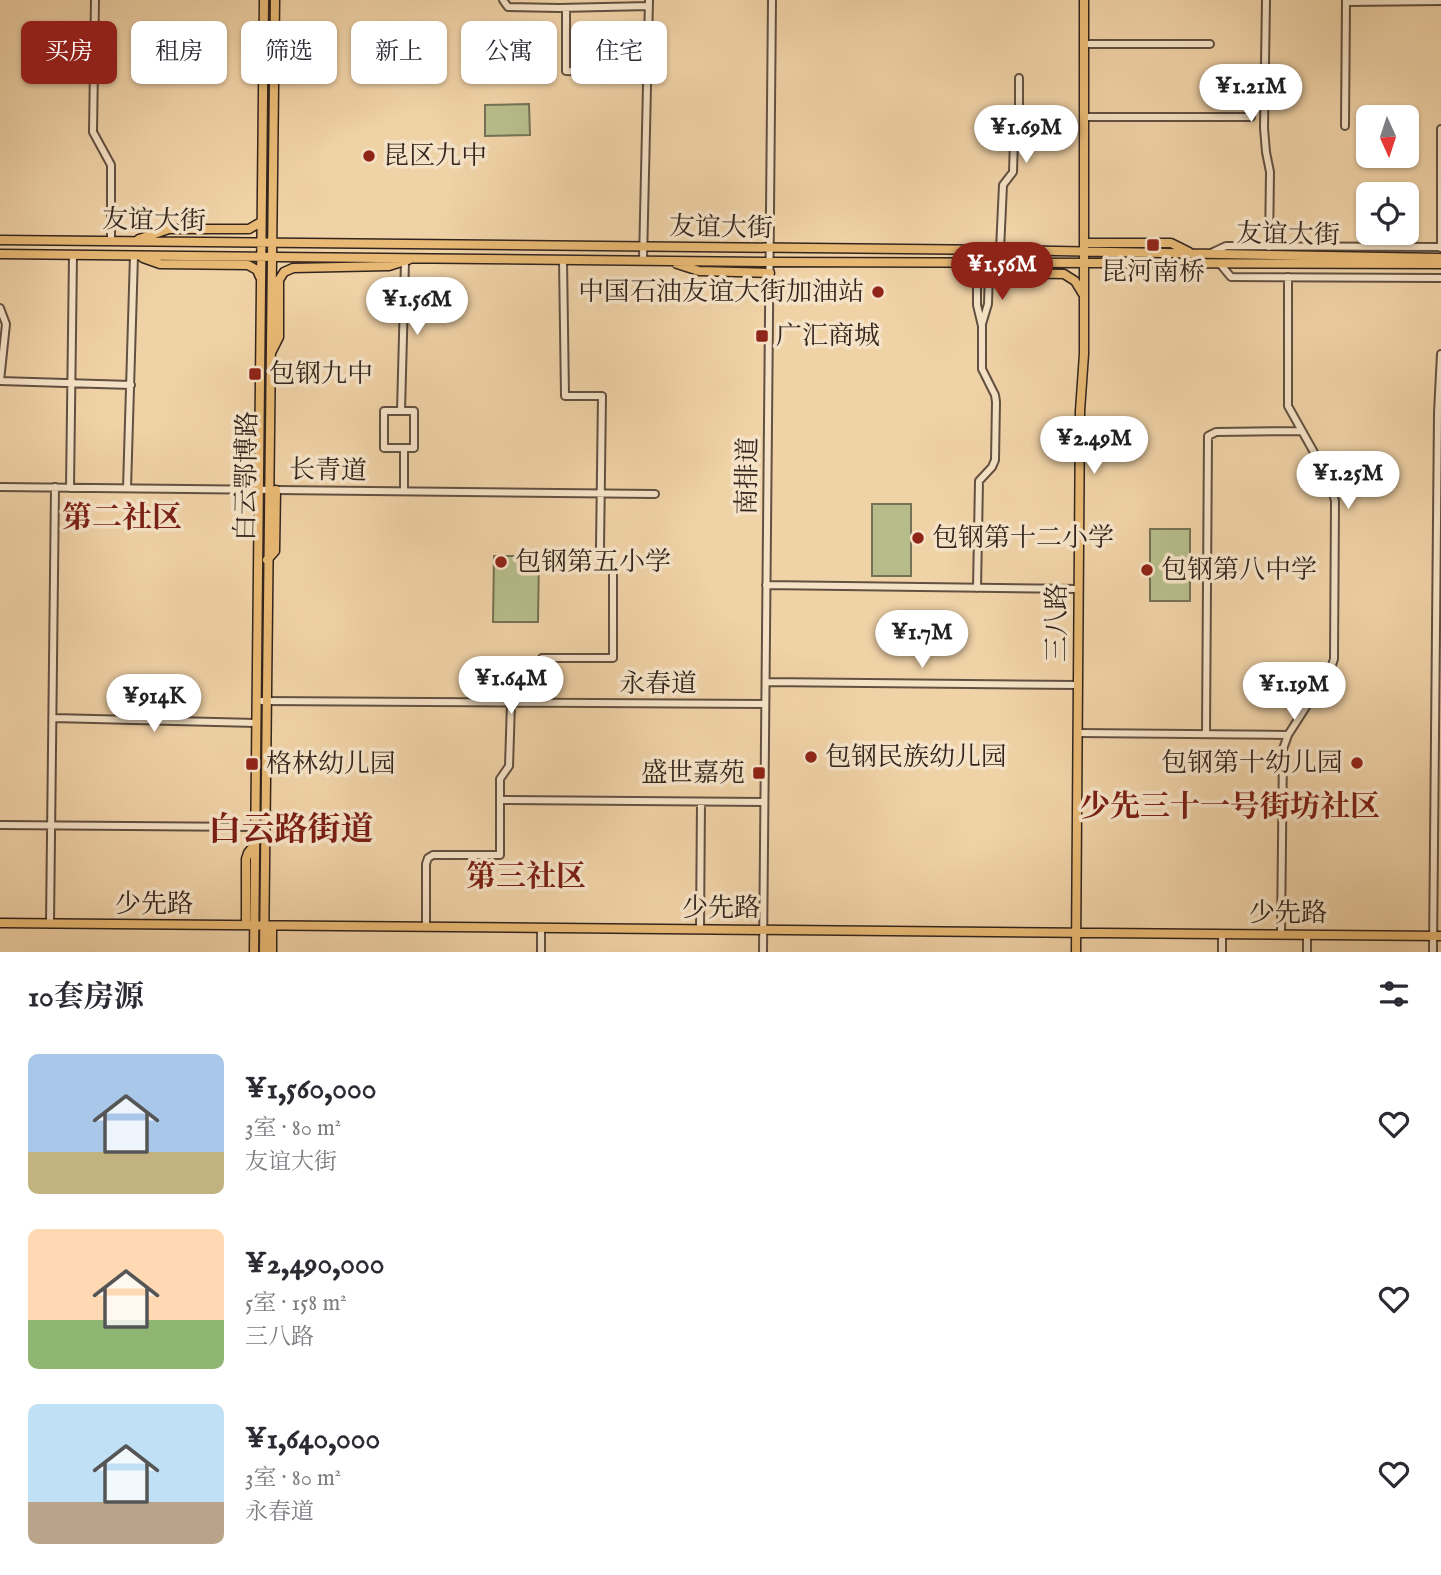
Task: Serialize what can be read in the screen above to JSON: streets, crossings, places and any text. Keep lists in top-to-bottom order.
{
  "streets": {
    "main road": [
      "友谊大街",
      "白云鄂博路",
      "三八路",
      "少先路"
    ],
    "street": ["长青道", "南排道", "永春道"]
  },
  "crossings": [
    ["友谊大街", "白云鄂博路"],
    ["友谊大街", "南排道"],
    ["友谊大街", "三八路"],
    ["长青道", "白云鄂博路"],
    ["白云鄂博路", "永春道"],
    ["白云鄂博路", "少先路"],
    ["南排道", "永春道"],
    ["南排道", "少先路"],
    ["三八路", "少先路"]
  ],
  "districts": [
    "第二社区",
    "少先三十一号街坊社区",
    "白云路街道",
    "第三社区"
  ],
  "places": {
    "other": [
      "昆区九中",
      "中国石油友谊大街加油站",
      "包钢第十二小学",
      "包钢第五小学",
      "包钢第八中学",
      "包钢民族幼儿园",
      "包钢第十幼儿园"
    ],
    "transit": [
      "昆河南桥",
      "广汇商城",
      "包钢九中",
      "格林幼儿园",
      "盛世嘉苑"
    ]
  },
  "north": "bottom",
  "page": {
    "chip": [
      "买房",
      "租房",
      "筛选",
      "新上",
      "公寓",
      "住宅"
    ],
    "price": [
      "¥1.21M",
      "¥1.69M",
      "¥1.56M",
      "¥1.56M",
      "¥2.49M",
      "¥1.25M",
      "¥1.7M",
      "¥1.64M",
      "¥1.19M",
      "¥914K"
    ],
    "heading": "10套房源",
    "list": [
      {
        "name": "¥1,560,000",
        "note": "3室 · 80 m² · 友谊大街"
      },
      {
        "name": "¥2,490,000",
        "note": "5室 · 158 m² · 三八路"
      },
      {
        "name": "¥1,640,000",
        "note": "3室 · 80 m² · 永春道"
      }
    ]
  }
}
